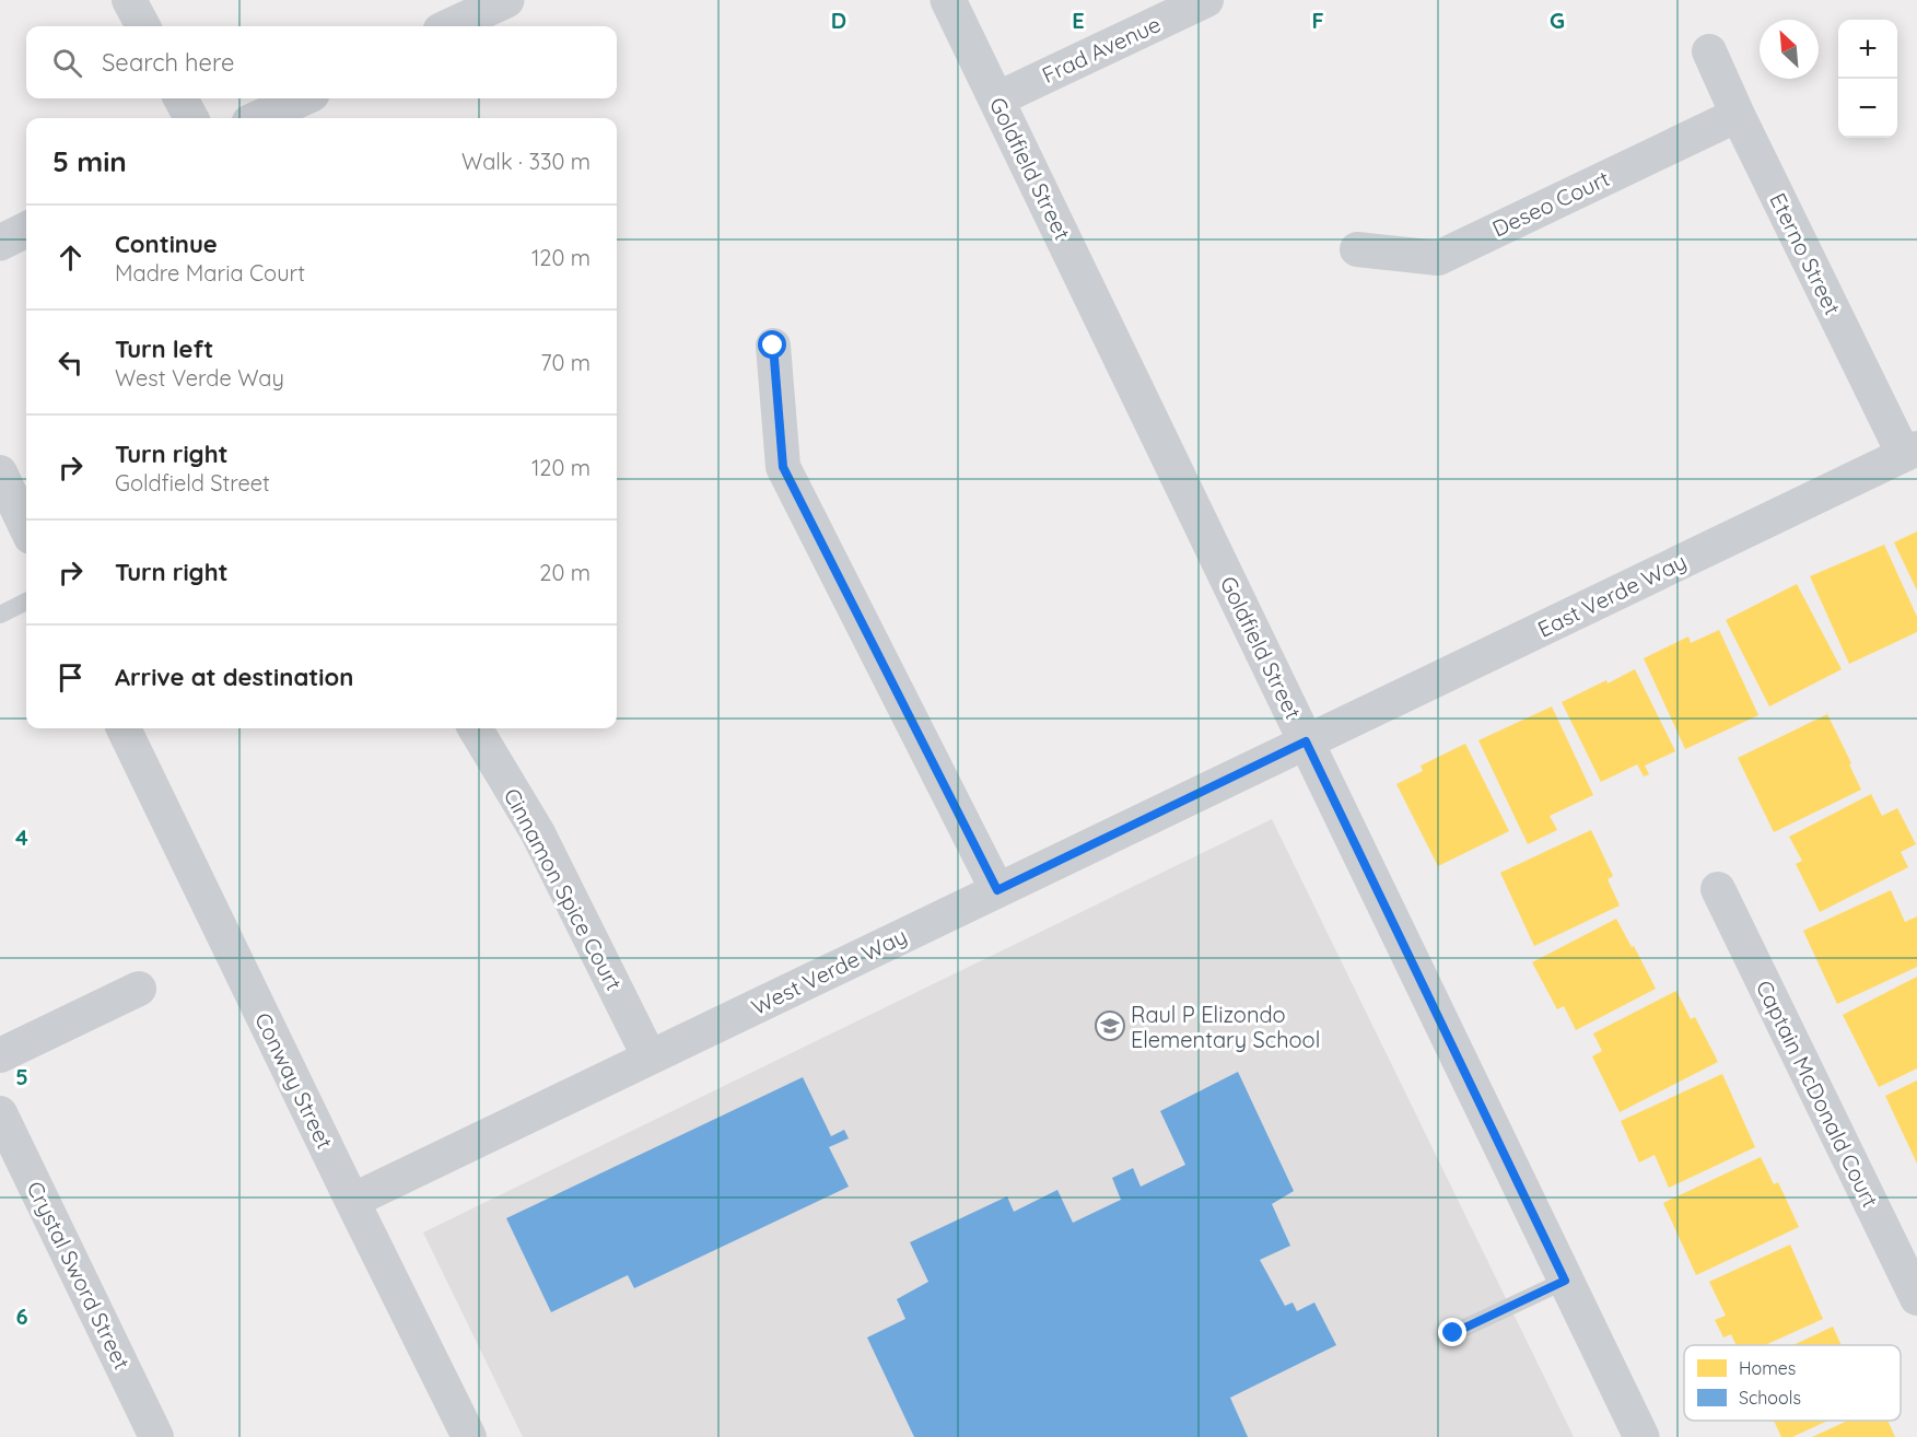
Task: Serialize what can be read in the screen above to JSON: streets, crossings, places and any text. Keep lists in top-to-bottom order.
{
  "streets": {
    "street": [
      "Frad Avenue",
      "Goldfield Street",
      "Deseo Court",
      "Eterno Street",
      "East Verde Way",
      "Cinnamon Spice Court",
      "West Verde Way",
      "Conway Street",
      "Captain McDonald Court",
      "Crystal Sword Street"
    ]
  },
  "crossings": [
    ["Frad Avenue", "Goldfield Street"],
    ["Goldfield Street", "East Verde Way"],
    ["Goldfield Street", "West Verde Way"],
    ["Deseo Court", "Eterno Street"],
    ["Eterno Street", "East Verde Way"],
    ["East Verde Way", "West Verde Way"],
    ["Cinnamon Spice Court", "West Verde Way"],
    ["West Verde Way", "Conway Street"]
  ],
  "places": {
    "school or university": ["Raul P Elizondo Elementary School"]
  },
  "legend": ["Homes", "Schools"],
  "north": "top left",
  "page": {
    "map_buttons": ["+", "−"],
    "search": "Search here",
    "heading": ["5 min", "Walk · 330 m"],
    "list": [
      ["Continue", "Madre Maria Court", "120 m"],
      ["Turn left", "West Verde Way", "70 m"],
      ["Turn right", "Goldfield Street", "120 m"],
      ["Turn right", "20 m"],
      "Arrive at destination"
    ]
  },
  "grid": {
    "columns": [
      "D",
      "E",
      "F",
      "G"
    ],
    "rows": ["4", "5", "6"]
  }
}
